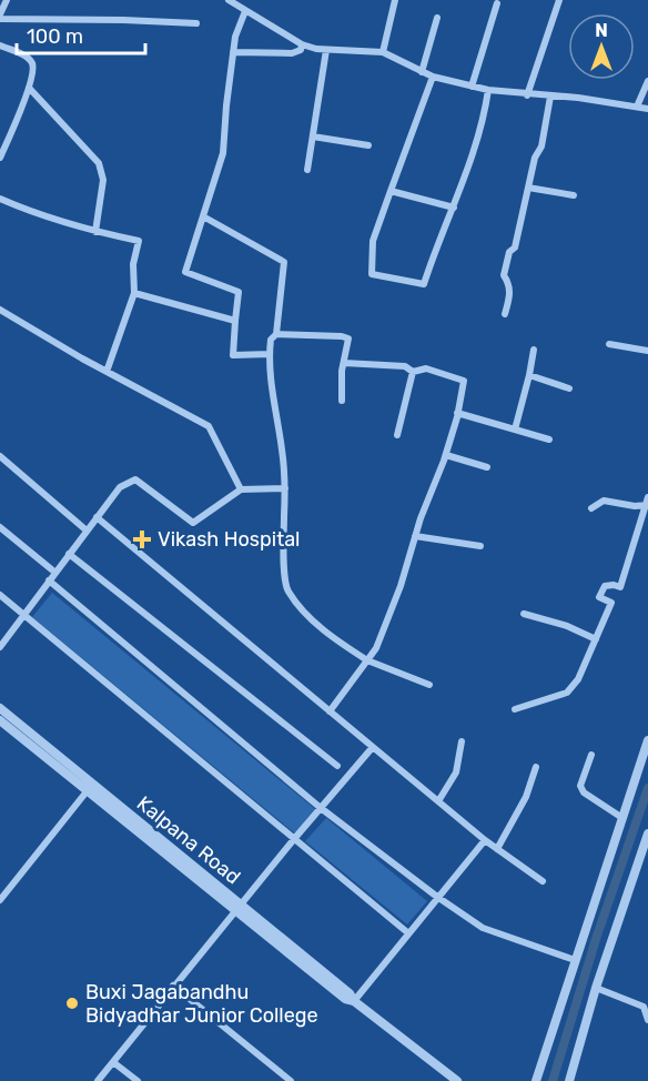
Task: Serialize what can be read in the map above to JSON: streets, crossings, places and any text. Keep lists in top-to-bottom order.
{
  "streets": {
    "street": ["Kalpana Road"]
  },
  "places": {
    "health": ["Vikash Hospital"],
    "other": ["Buxi Jagabandhu Bidyadhar Junior College"]
  },
  "scale_bar": "100 m",
  "north": "top"
}
